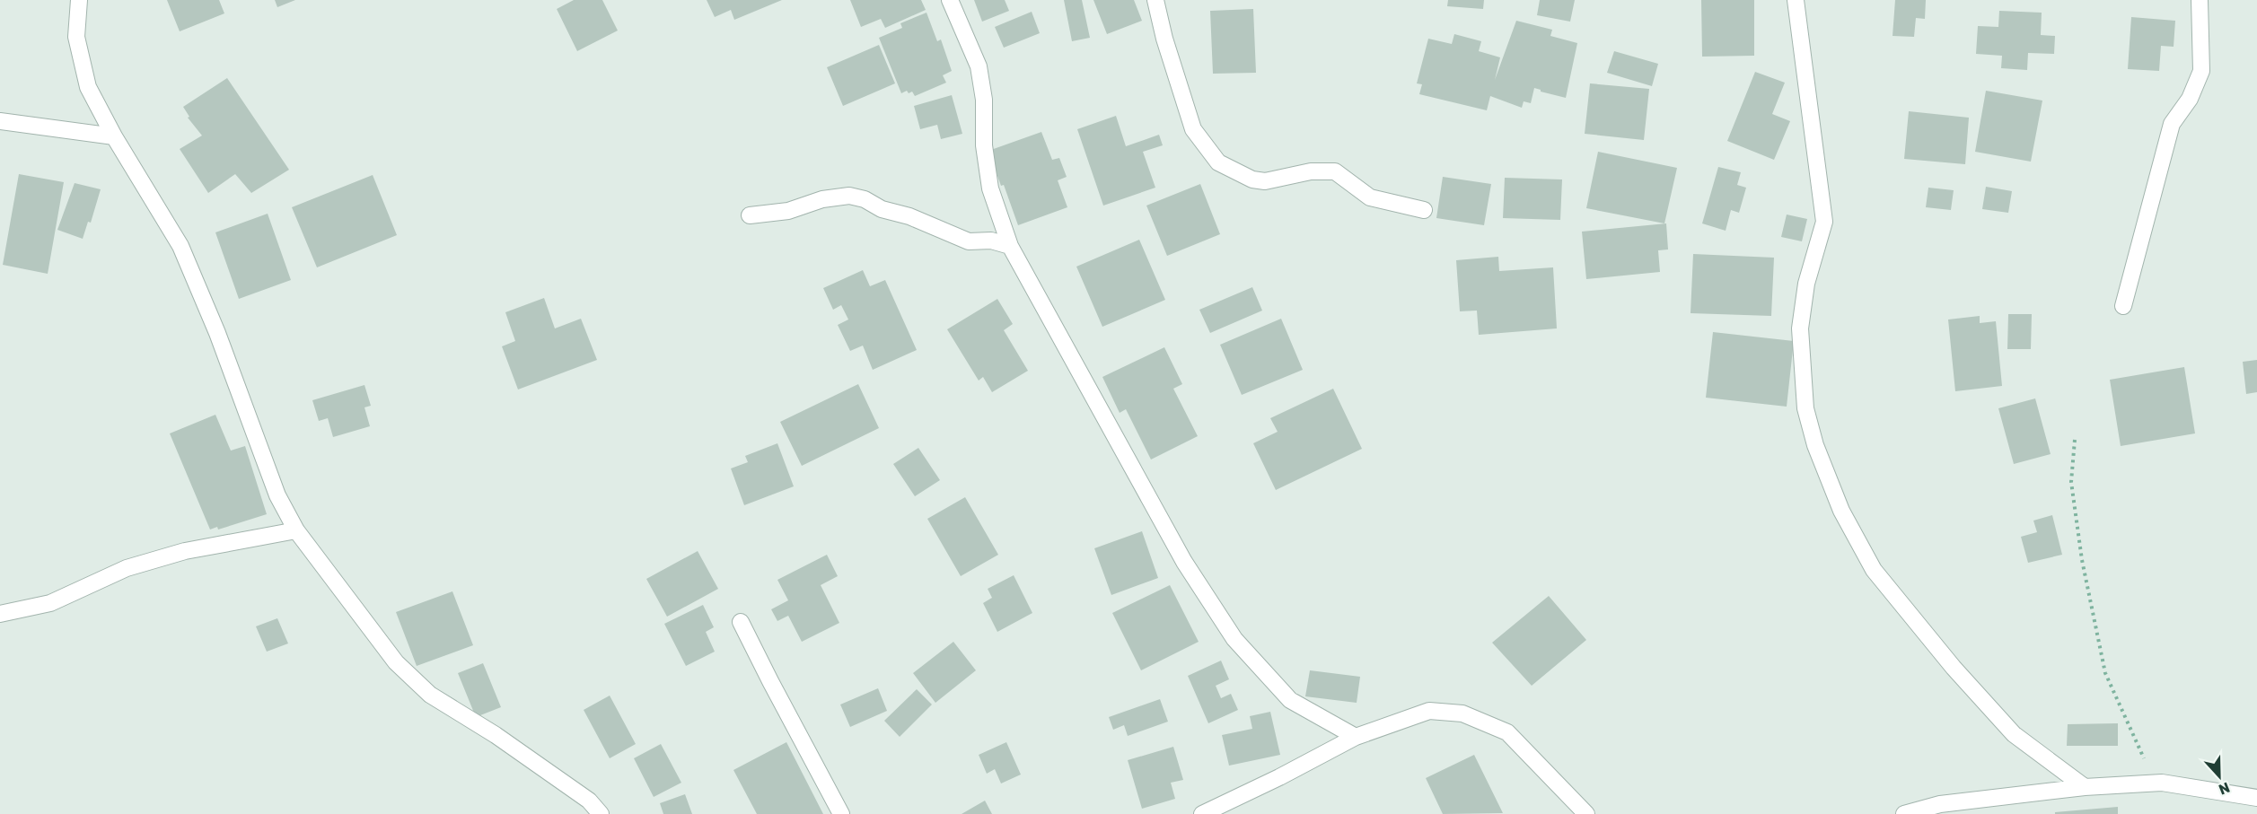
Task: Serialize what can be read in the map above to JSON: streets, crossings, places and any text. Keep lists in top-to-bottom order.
{
  "north": "bottom"
}
